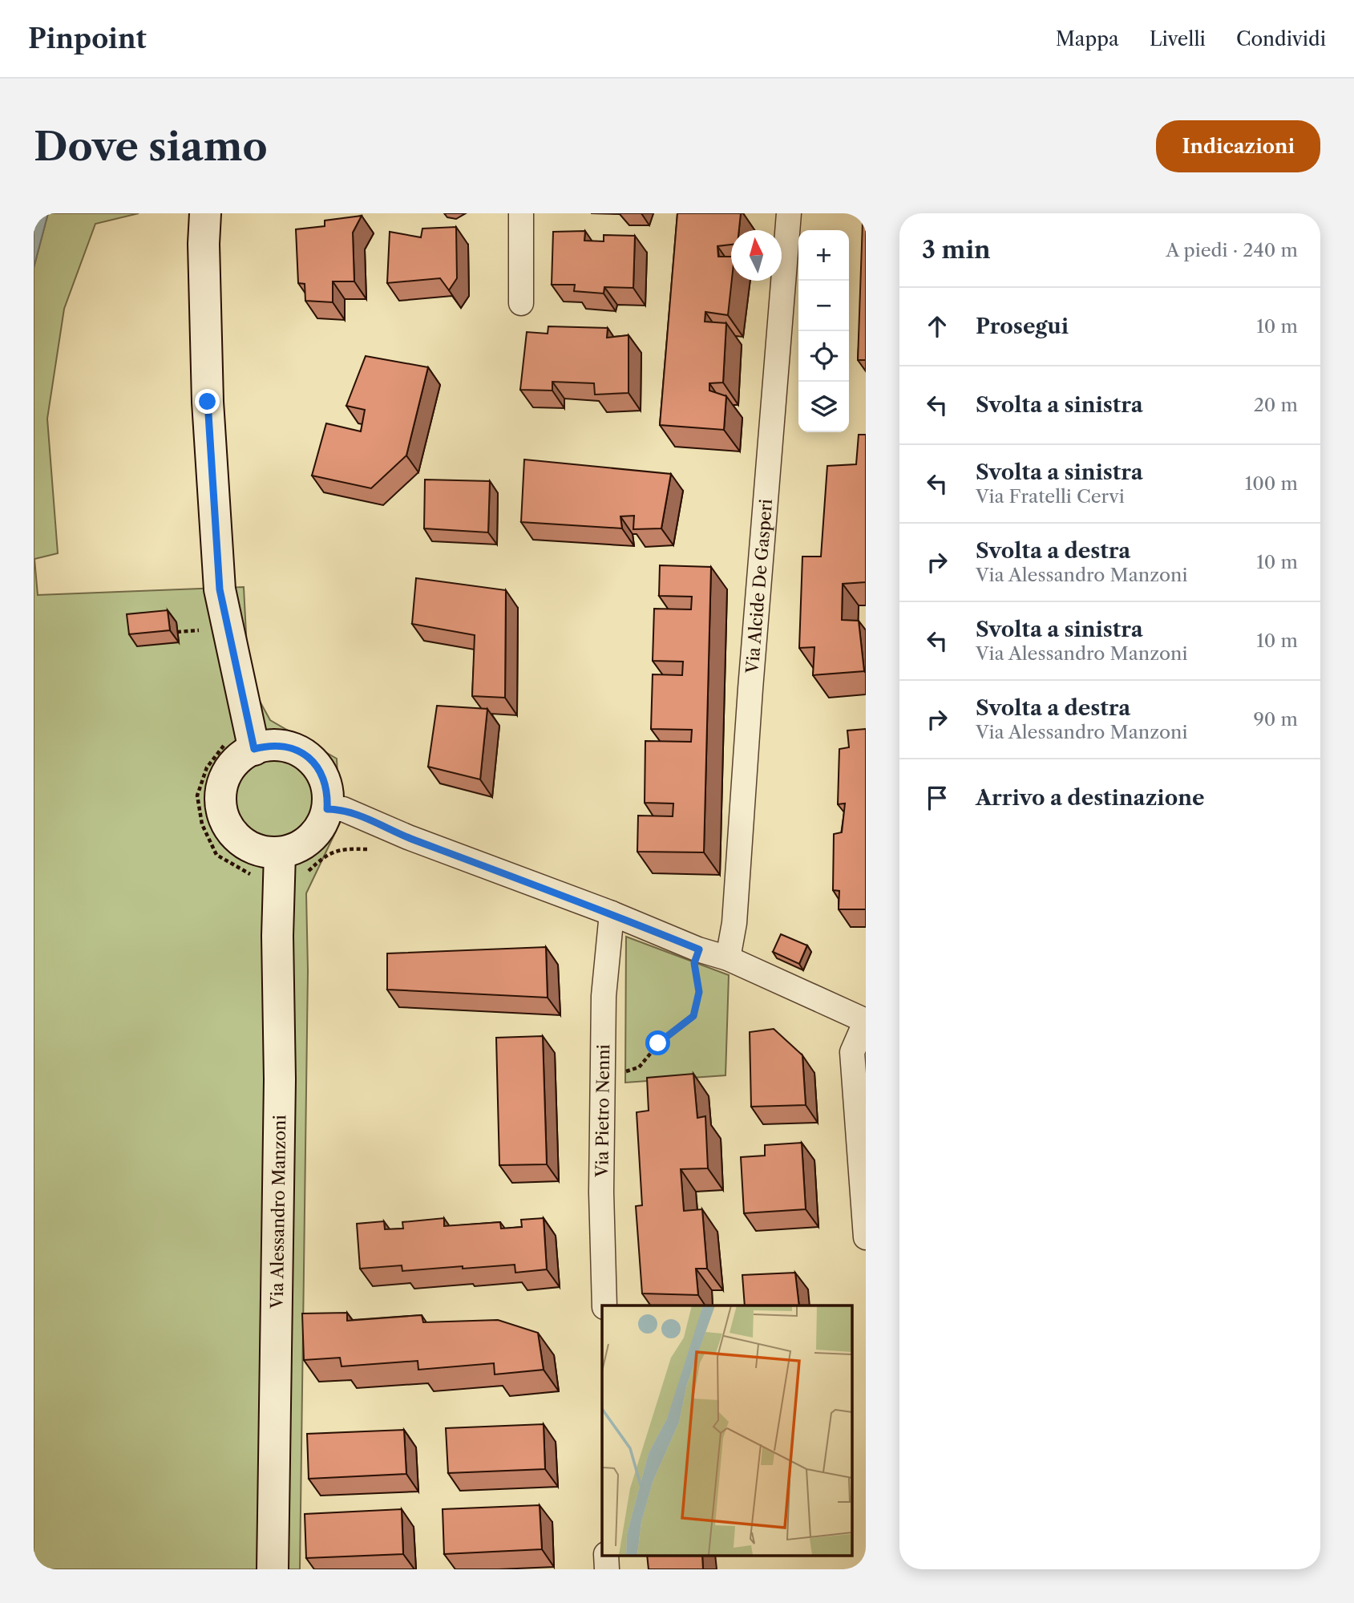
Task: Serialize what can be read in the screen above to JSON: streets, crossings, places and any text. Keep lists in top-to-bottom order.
{
  "streets": {
    "street": ["Via Alcide De Gasperi", "Via Pietro Nenni", "Via Alessandro Manzoni"]
  },
  "north": "top",
  "page": {
    "header": "Pinpoint",
    "nav": ["Mappa", "Livelli", "Condividi"],
    "buttons": "Indicazioni",
    "title": "Dove siamo",
    "heading": ["3 min", "A piedi · 240 m"],
    "map_buttons": ["+", "−"],
    "list": [
      ["Prosegui", "10 m"],
      ["Svolta a sinistra", "20 m"],
      ["Svolta a sinistra", "Via Fratelli Cervi", "100 m"],
      ["Svolta a destra", "Via Alessandro Manzoni", "10 m"],
      ["Svolta a sinistra", "Via Alessandro Manzoni", "10 m"],
      ["Svolta a destra", "Via Alessandro Manzoni", "90 m"],
      "Arrivo a destinazione"
    ]
  }
}
